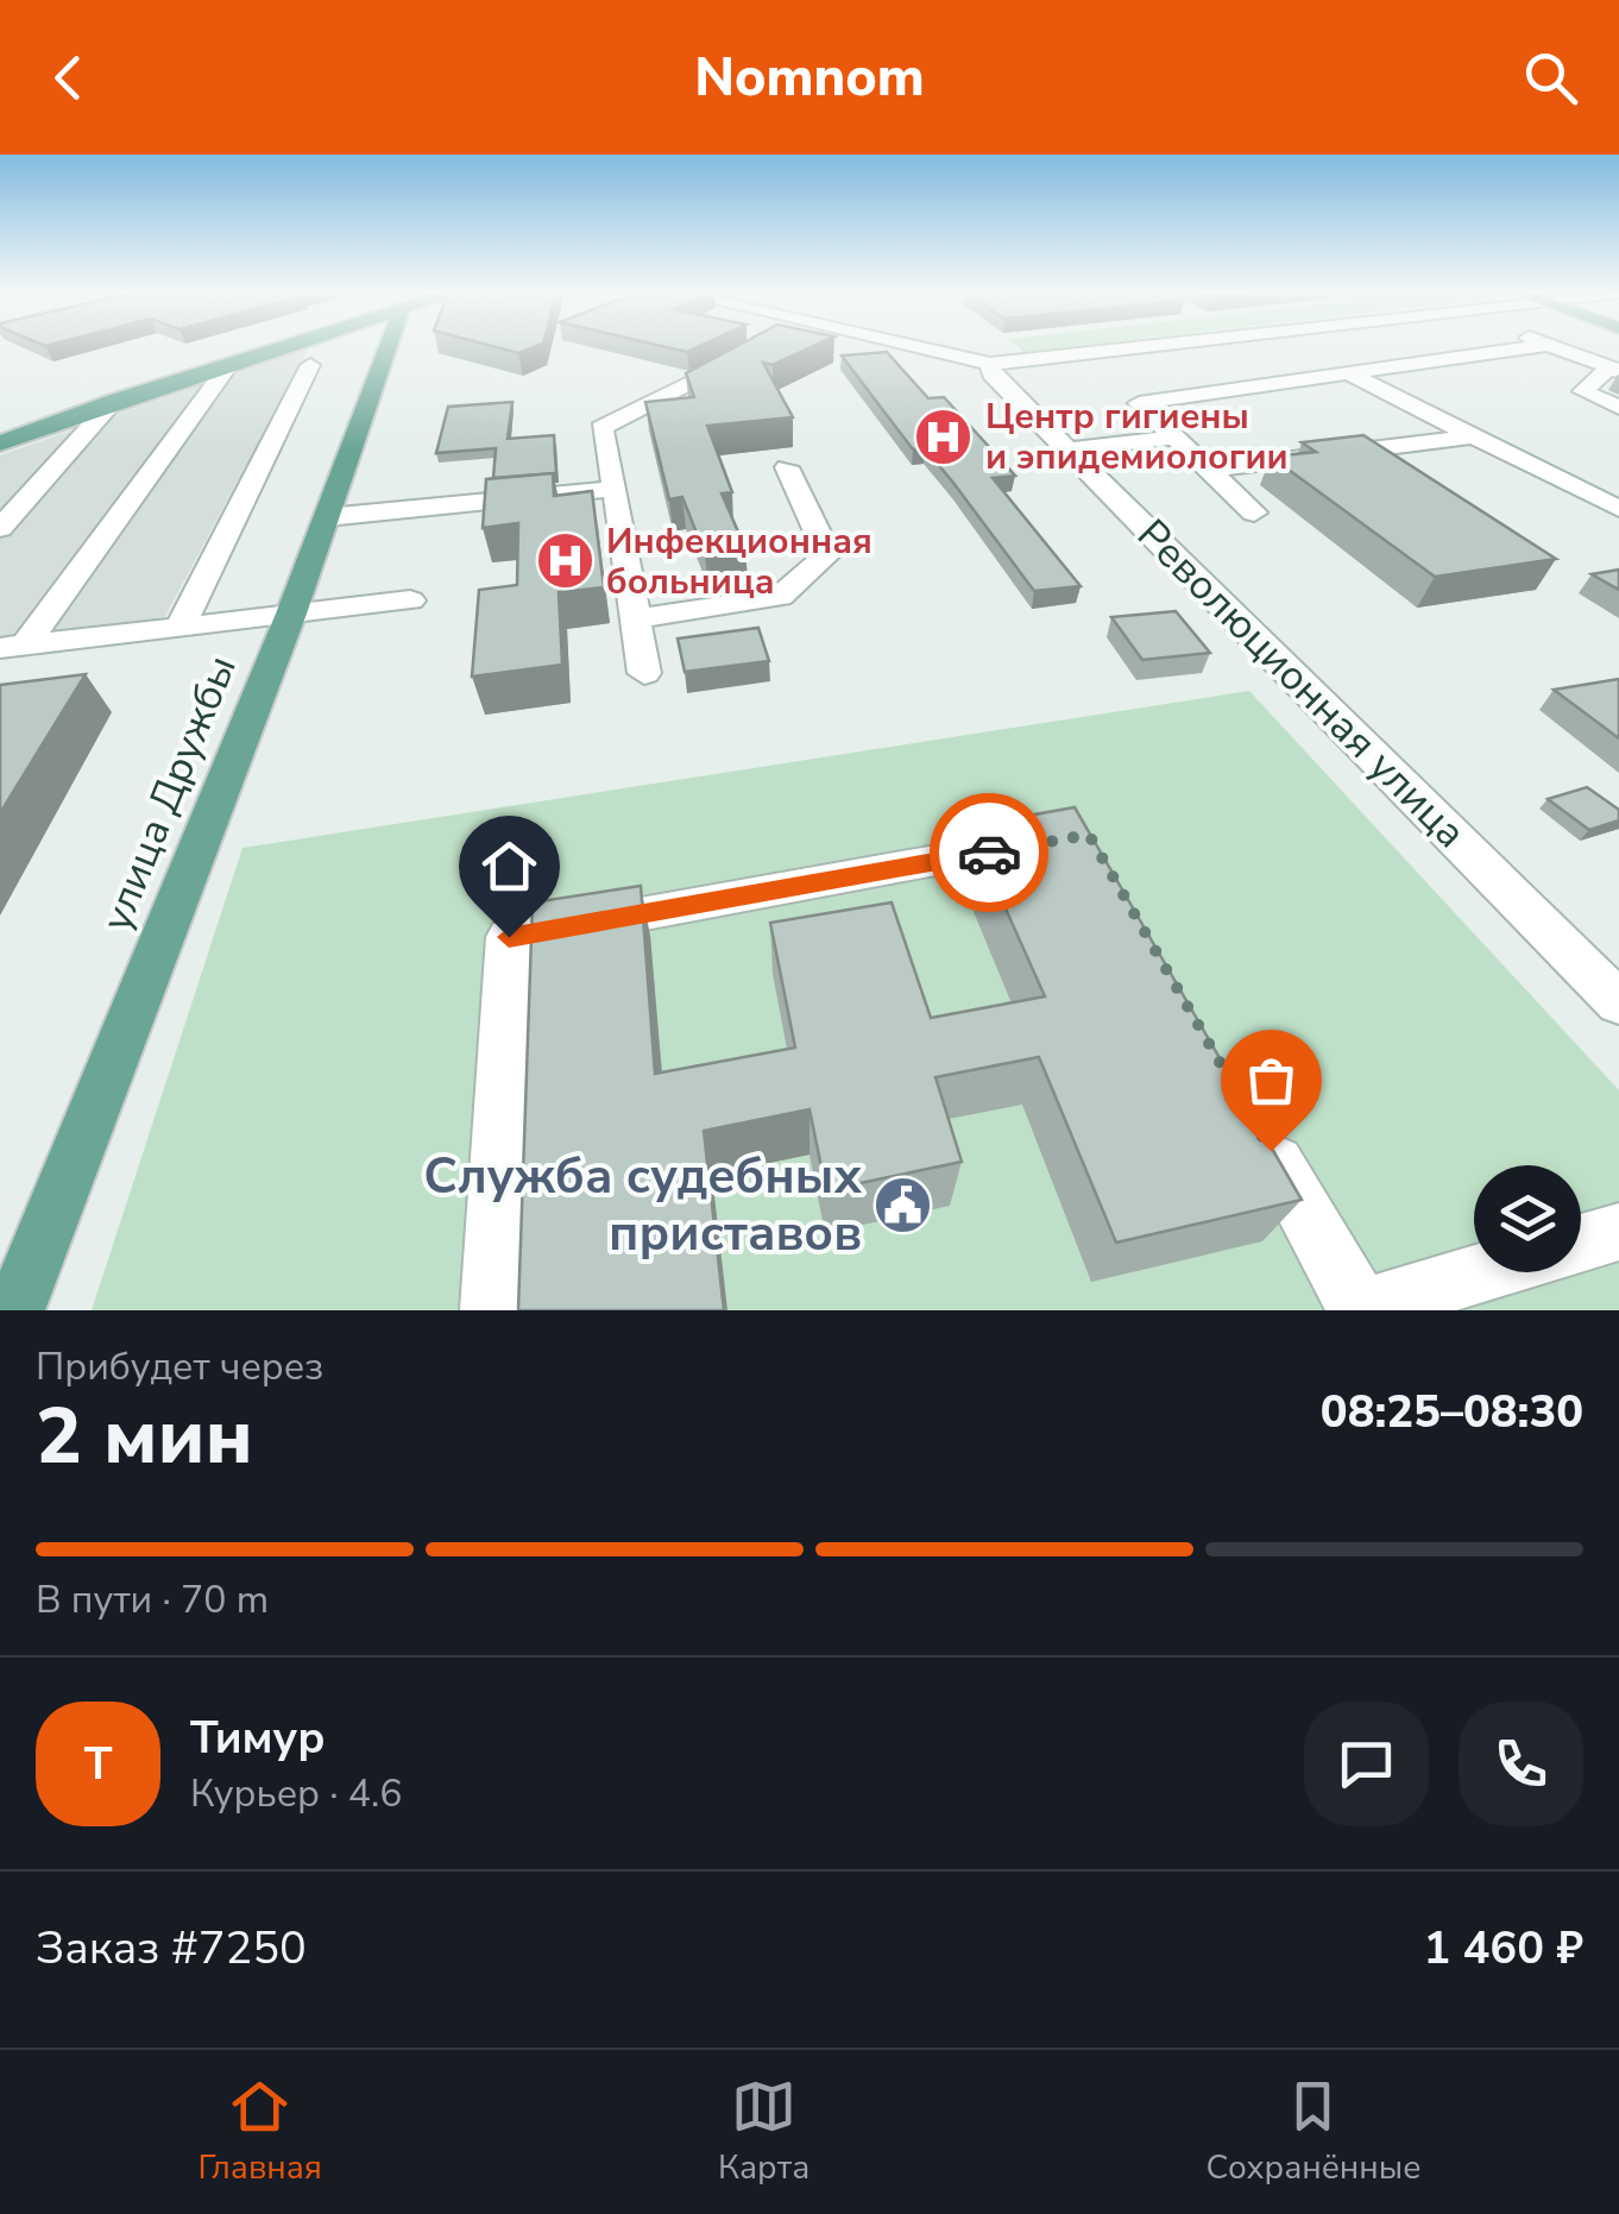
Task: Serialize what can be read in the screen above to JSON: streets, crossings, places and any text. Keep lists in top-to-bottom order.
{
  "streets": {
    "main road": ["улица Дружбы"],
    "street": ["Революционная улица"]
  },
  "places": {
    "hospital": ["Центр гигиены и эпидемиологии", "Инфекционная больница"],
    "public building": ["Служба судебных приставов"]
  },
  "page": {
    "header": "Nomnom",
    "heading": ["2 мин", "Прибудет через", "08:25–08:30"],
    "panel": [
      "Тимур",
      "Курьер · 4.6",
      "Заказ #7250",
      "1 460 ₽"
    ],
    "bar": "В пути · 70 m",
    "round": "Т",
    "tabs": ["Главная", "Карта", "Сохранённые"]
  }
}
